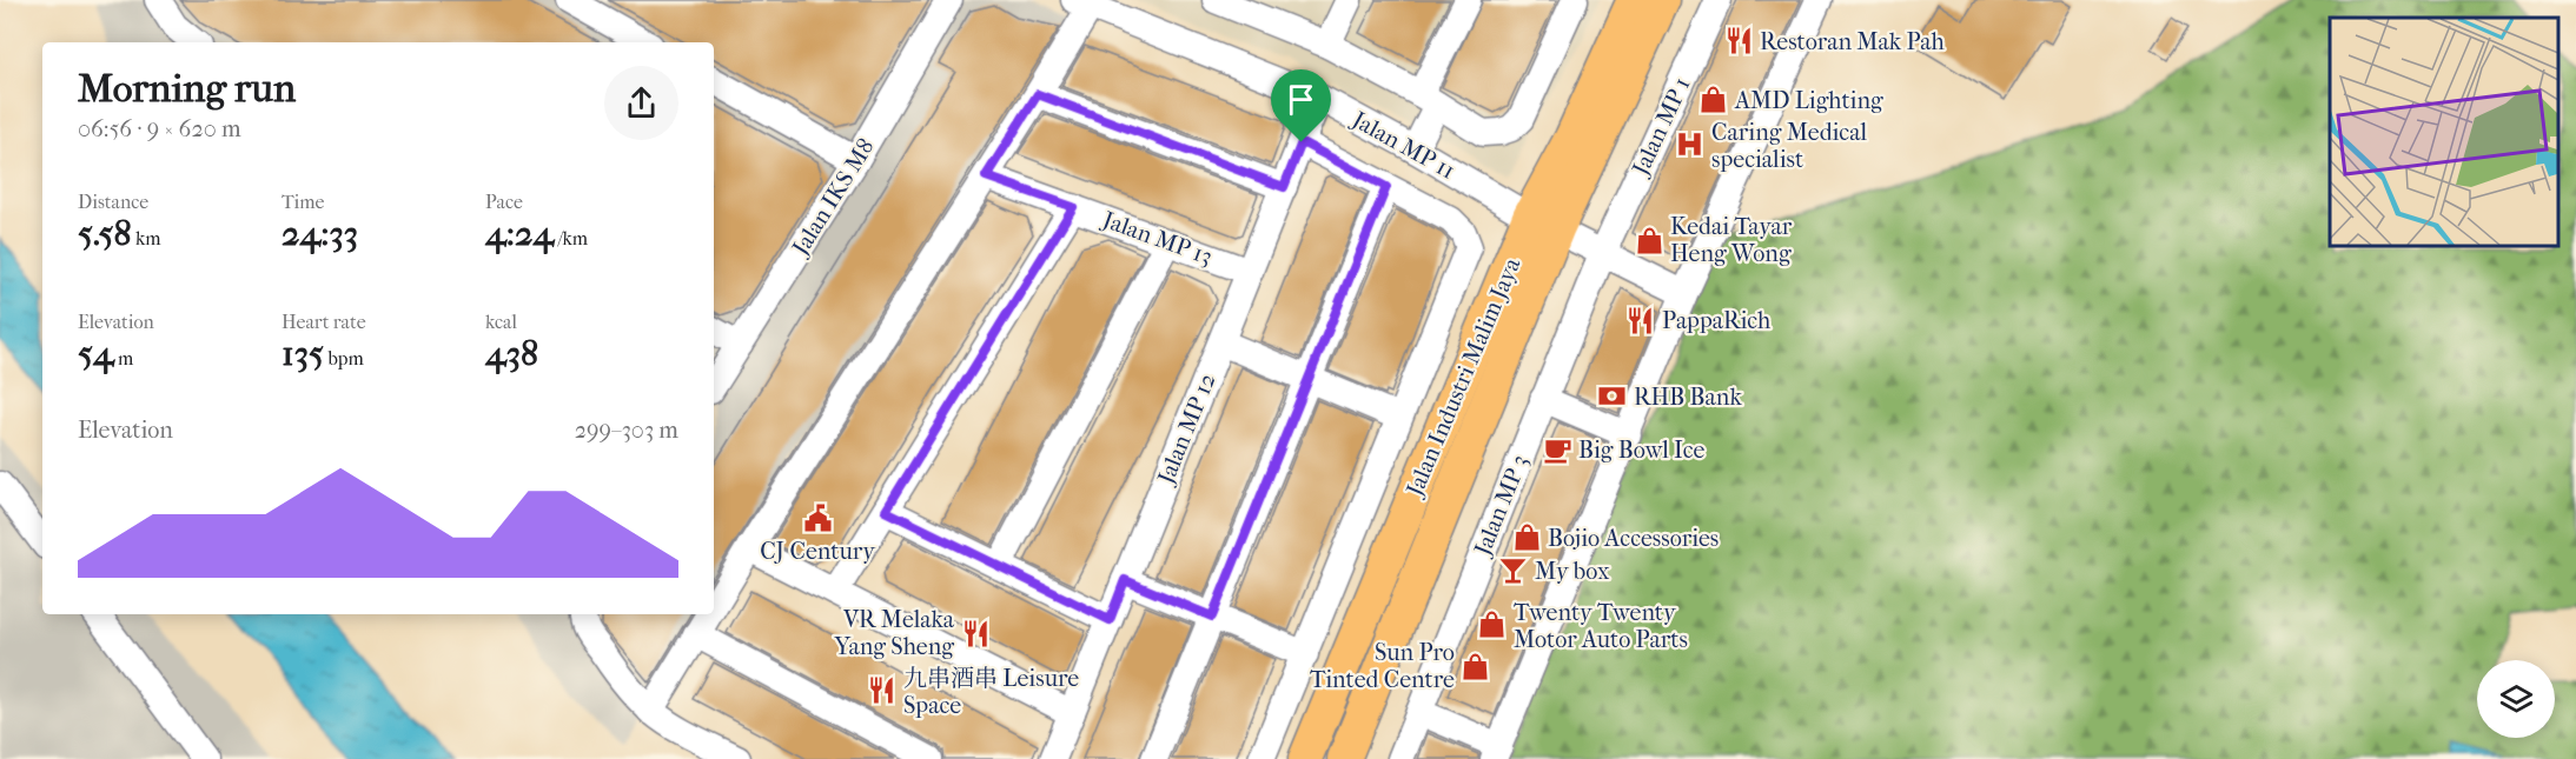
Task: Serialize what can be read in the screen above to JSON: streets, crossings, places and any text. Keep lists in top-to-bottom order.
{
  "streets": {
    "main road": ["Jalan Industri Malim Jaya"],
    "street": [
      "Jalan MP 1",
      "Jalan MP 11",
      "Jalan IKS M8",
      "Jalan MP 13",
      "Jalan MP 12",
      "Jalan MP 3"
    ]
  },
  "crossings": [
    ["Jalan MP 1", "Jalan MP 11"],
    ["Jalan MP 1", "Jalan MP 3"],
    ["Jalan MP 11", "Jalan Industri Malim Jaya"],
    ["Jalan MP 11", "Jalan MP 12"],
    ["Jalan MP 11", "Jalan MP 3"],
    ["Jalan MP 13", "Jalan MP 12"]
  ],
  "places": {
    "restaurant": [
      "Restoran Mak Pah",
      "PappaRich",
      "VR Melaka Yang Sheng",
      "九串酒串 Leisure Space"
    ],
    "shop": [
      "AMD Lighting",
      "Kedai Tayar Heng Wong",
      "Bojio Accessories",
      "Twenty Twenty Motor Auto Parts",
      "Sun Pro Tinted Centre"
    ],
    "hospital": ["Caring Medical specialist"],
    "bank": ["RHB Bank"],
    "cafe": ["Big Bowl Ice"],
    "public building": ["CJ Century"],
    "bar": ["My box"]
  },
  "page": {
    "heading": ["Morning run", "06:56 · 9 × 620 m"],
    "stats": [
      ["Distance", "5.58 km"],
      ["Time", "24:33"],
      ["Pace", "4:24 /km"],
      ["Elevation", "54 m"],
      ["Heart rate", "135 bpm"],
      ["kcal", "438"]
    ],
    "chart": ["Elevation", "299–303 m"]
  }
}
